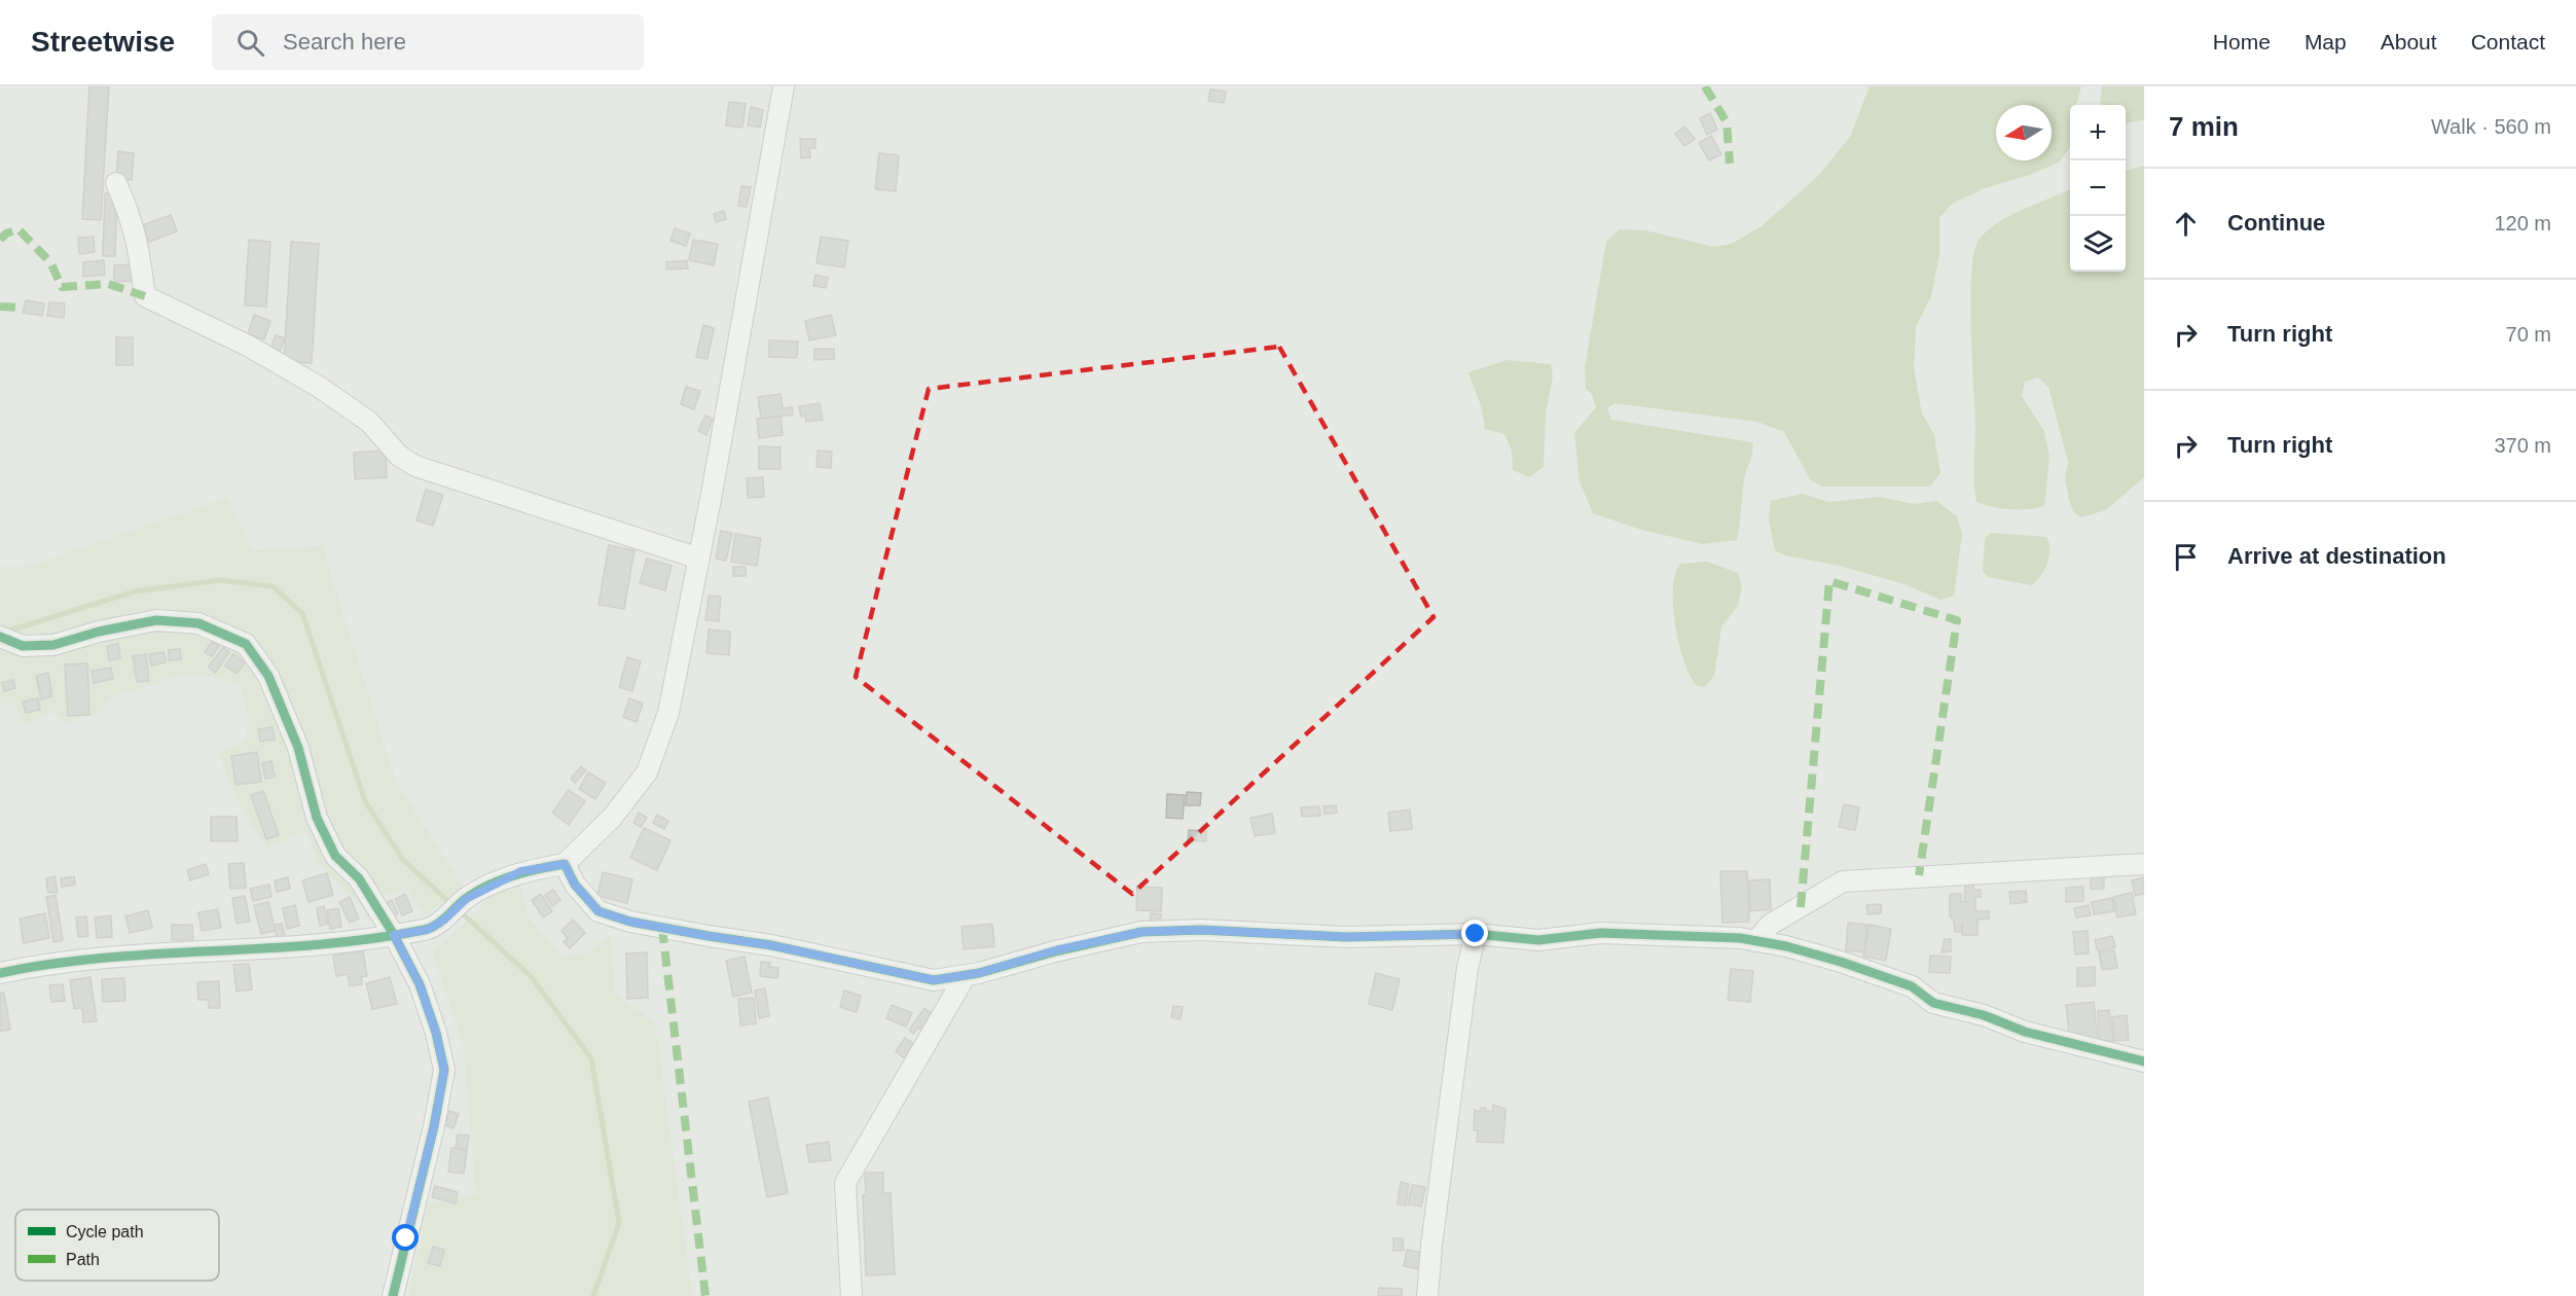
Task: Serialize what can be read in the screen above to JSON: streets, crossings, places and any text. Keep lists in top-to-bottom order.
{
  "legend": ["Cycle path", "Path"],
  "north": "left",
  "page": {
    "header": "Streetwise",
    "search": "Search here",
    "nav": [
      "Home",
      "Map",
      "About",
      "Contact"
    ],
    "heading": ["7 min", "Walk · 560 m"],
    "map_buttons": ["+", "−"],
    "list": [
      ["Continue", "120 m"],
      ["Turn right", "70 m"],
      ["Turn right", "370 m"],
      "Arrive at destination"
    ]
  }
}
